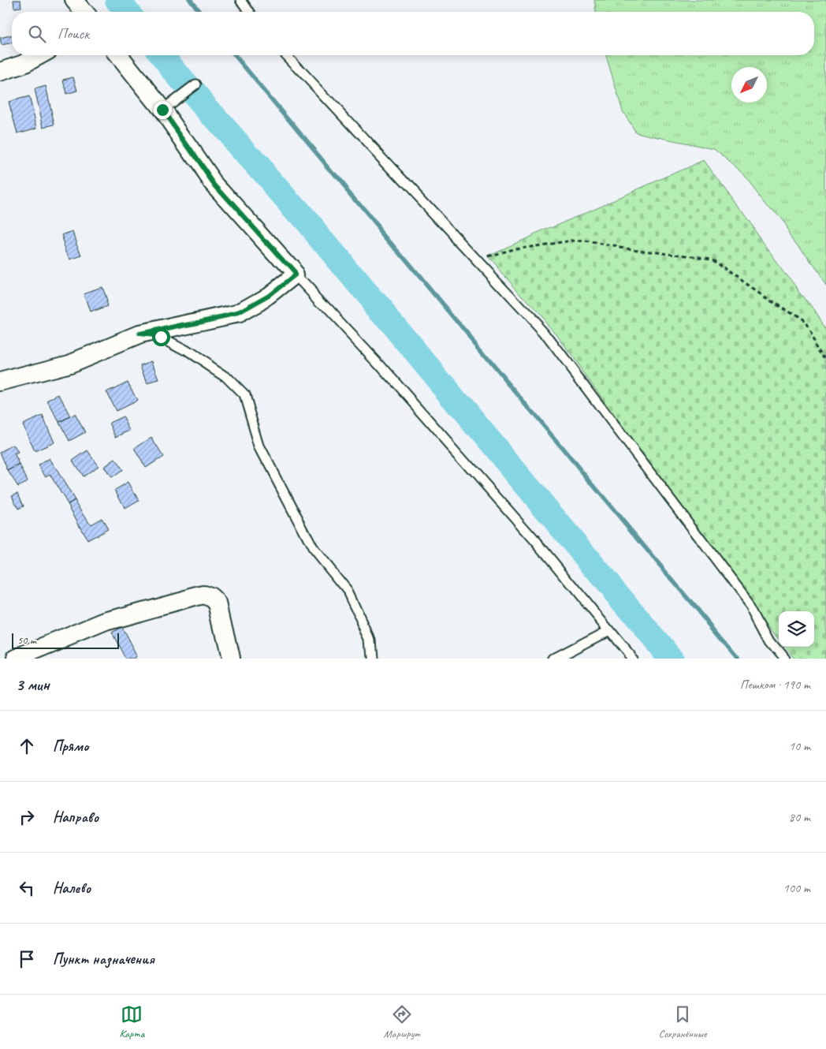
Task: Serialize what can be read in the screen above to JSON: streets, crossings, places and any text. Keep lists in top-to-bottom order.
{
  "scale_bar": "50 m",
  "north": "bottom left",
  "page": {
    "search": "Поиск",
    "scale": "50 m",
    "heading": ["3 мин", "Пешком · 190 m"],
    "list": [
      ["Прямо", "10 m"],
      ["Направо", "80 m"],
      ["Налево", "100 m"],
      "Пункт назначения"
    ],
    "nav": ["Карта", "Маршрут", "Сохранённые"]
  }
}
